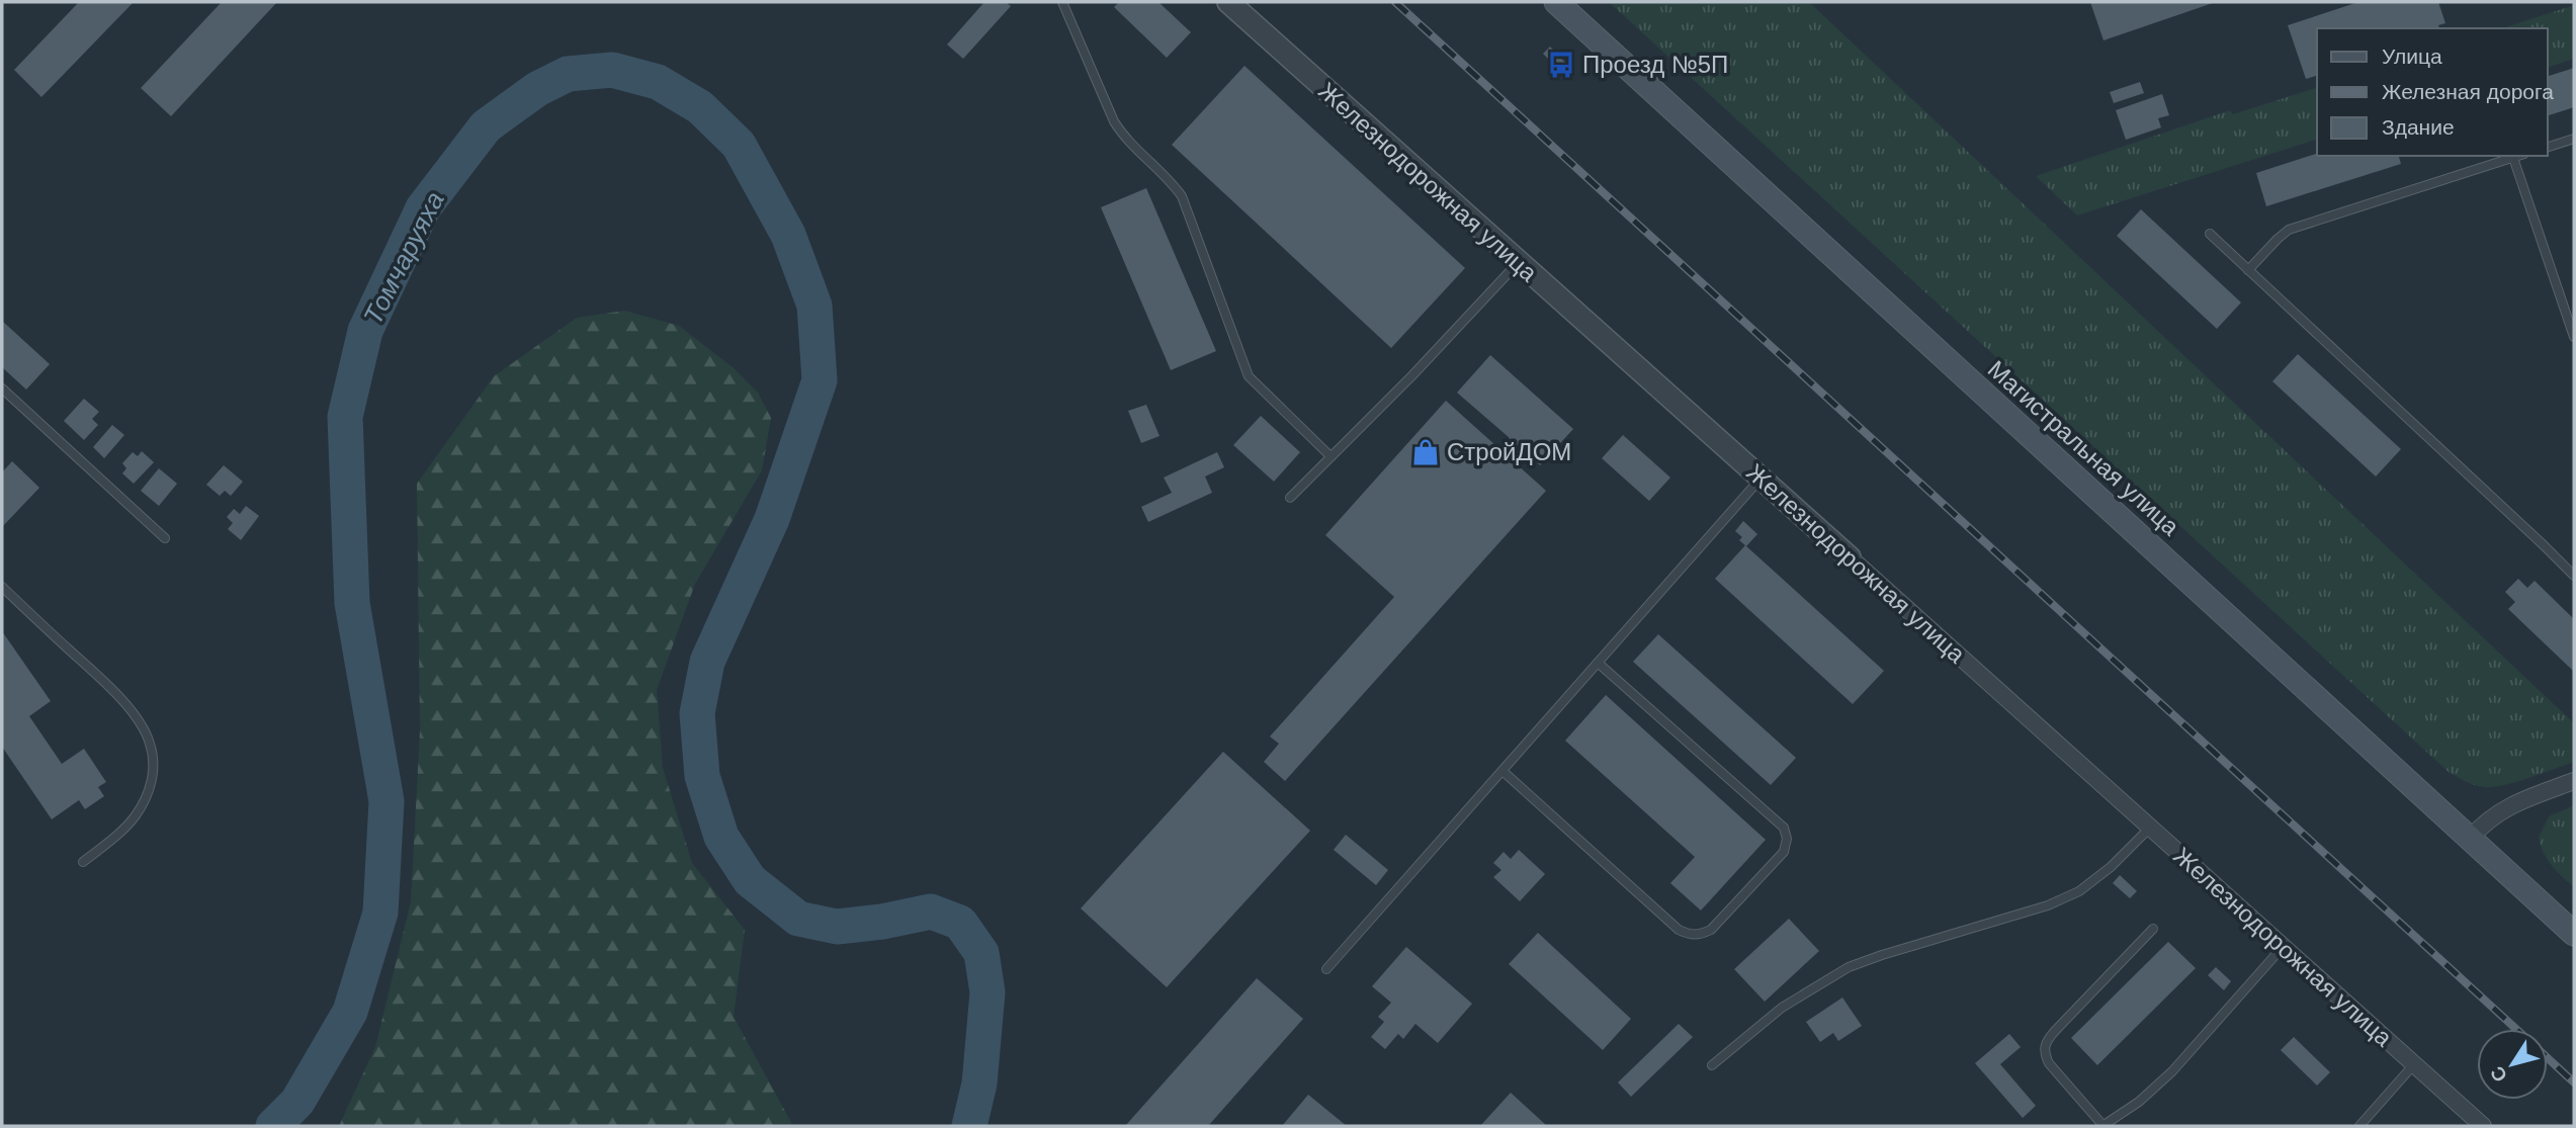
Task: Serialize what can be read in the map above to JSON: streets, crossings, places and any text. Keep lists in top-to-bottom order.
{
  "streets": {
    "main road": ["Магистральная улица"],
    "street": ["Железнодорожная улица"]
  },
  "water": ["Томчаруяха"],
  "places": {
    "bus stop": ["Проезд №5П"],
    "shop": ["СтройДОМ"]
  },
  "legend": ["Улица", "Железная дорога", "Здание"],
  "north": "bottom left"
}
